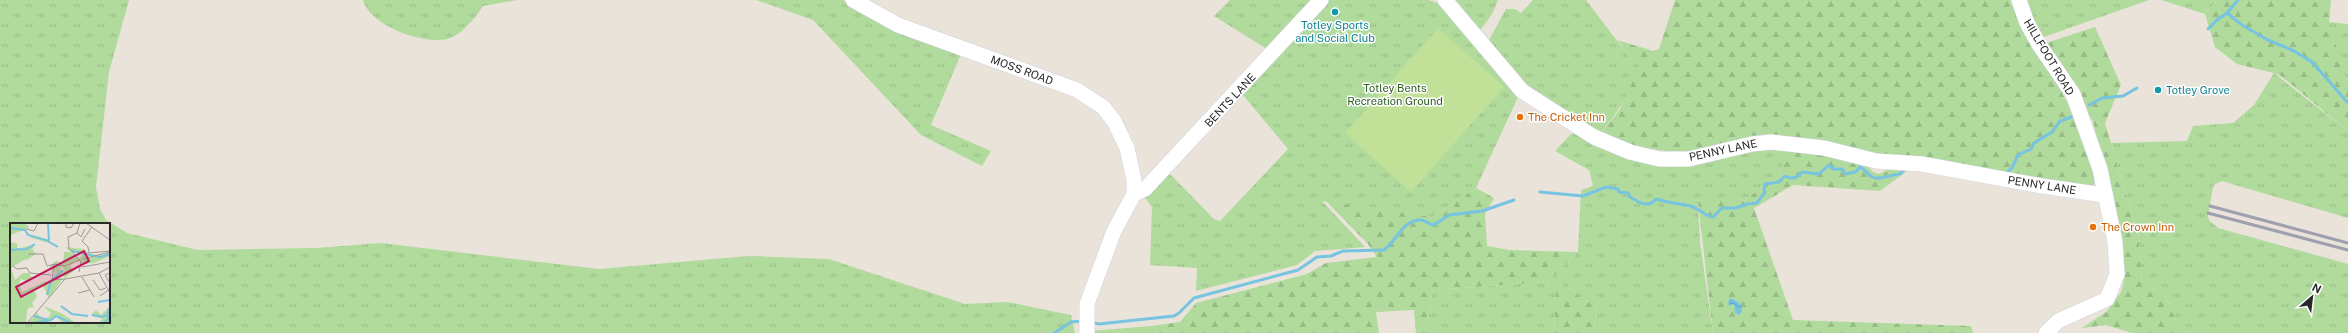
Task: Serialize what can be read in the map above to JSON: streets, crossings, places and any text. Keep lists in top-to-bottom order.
{
  "streets": {
    "street": [
      "HILLFOOT ROAD",
      "MOSS ROAD",
      "BENTS LANE",
      "PENNY LANE"
    ]
  },
  "crossings": [
    ["HILLFOOT ROAD", "PENNY LANE"],
    ["MOSS ROAD", "BENTS LANE"]
  ],
  "parks": ["Totley Bents Recreation Ground"],
  "places": [
    "Totley Sports and Social Club",
    "Totley Grove",
    "The Cricket Inn",
    "The Crown Inn"
  ],
  "north": "top right"
}
